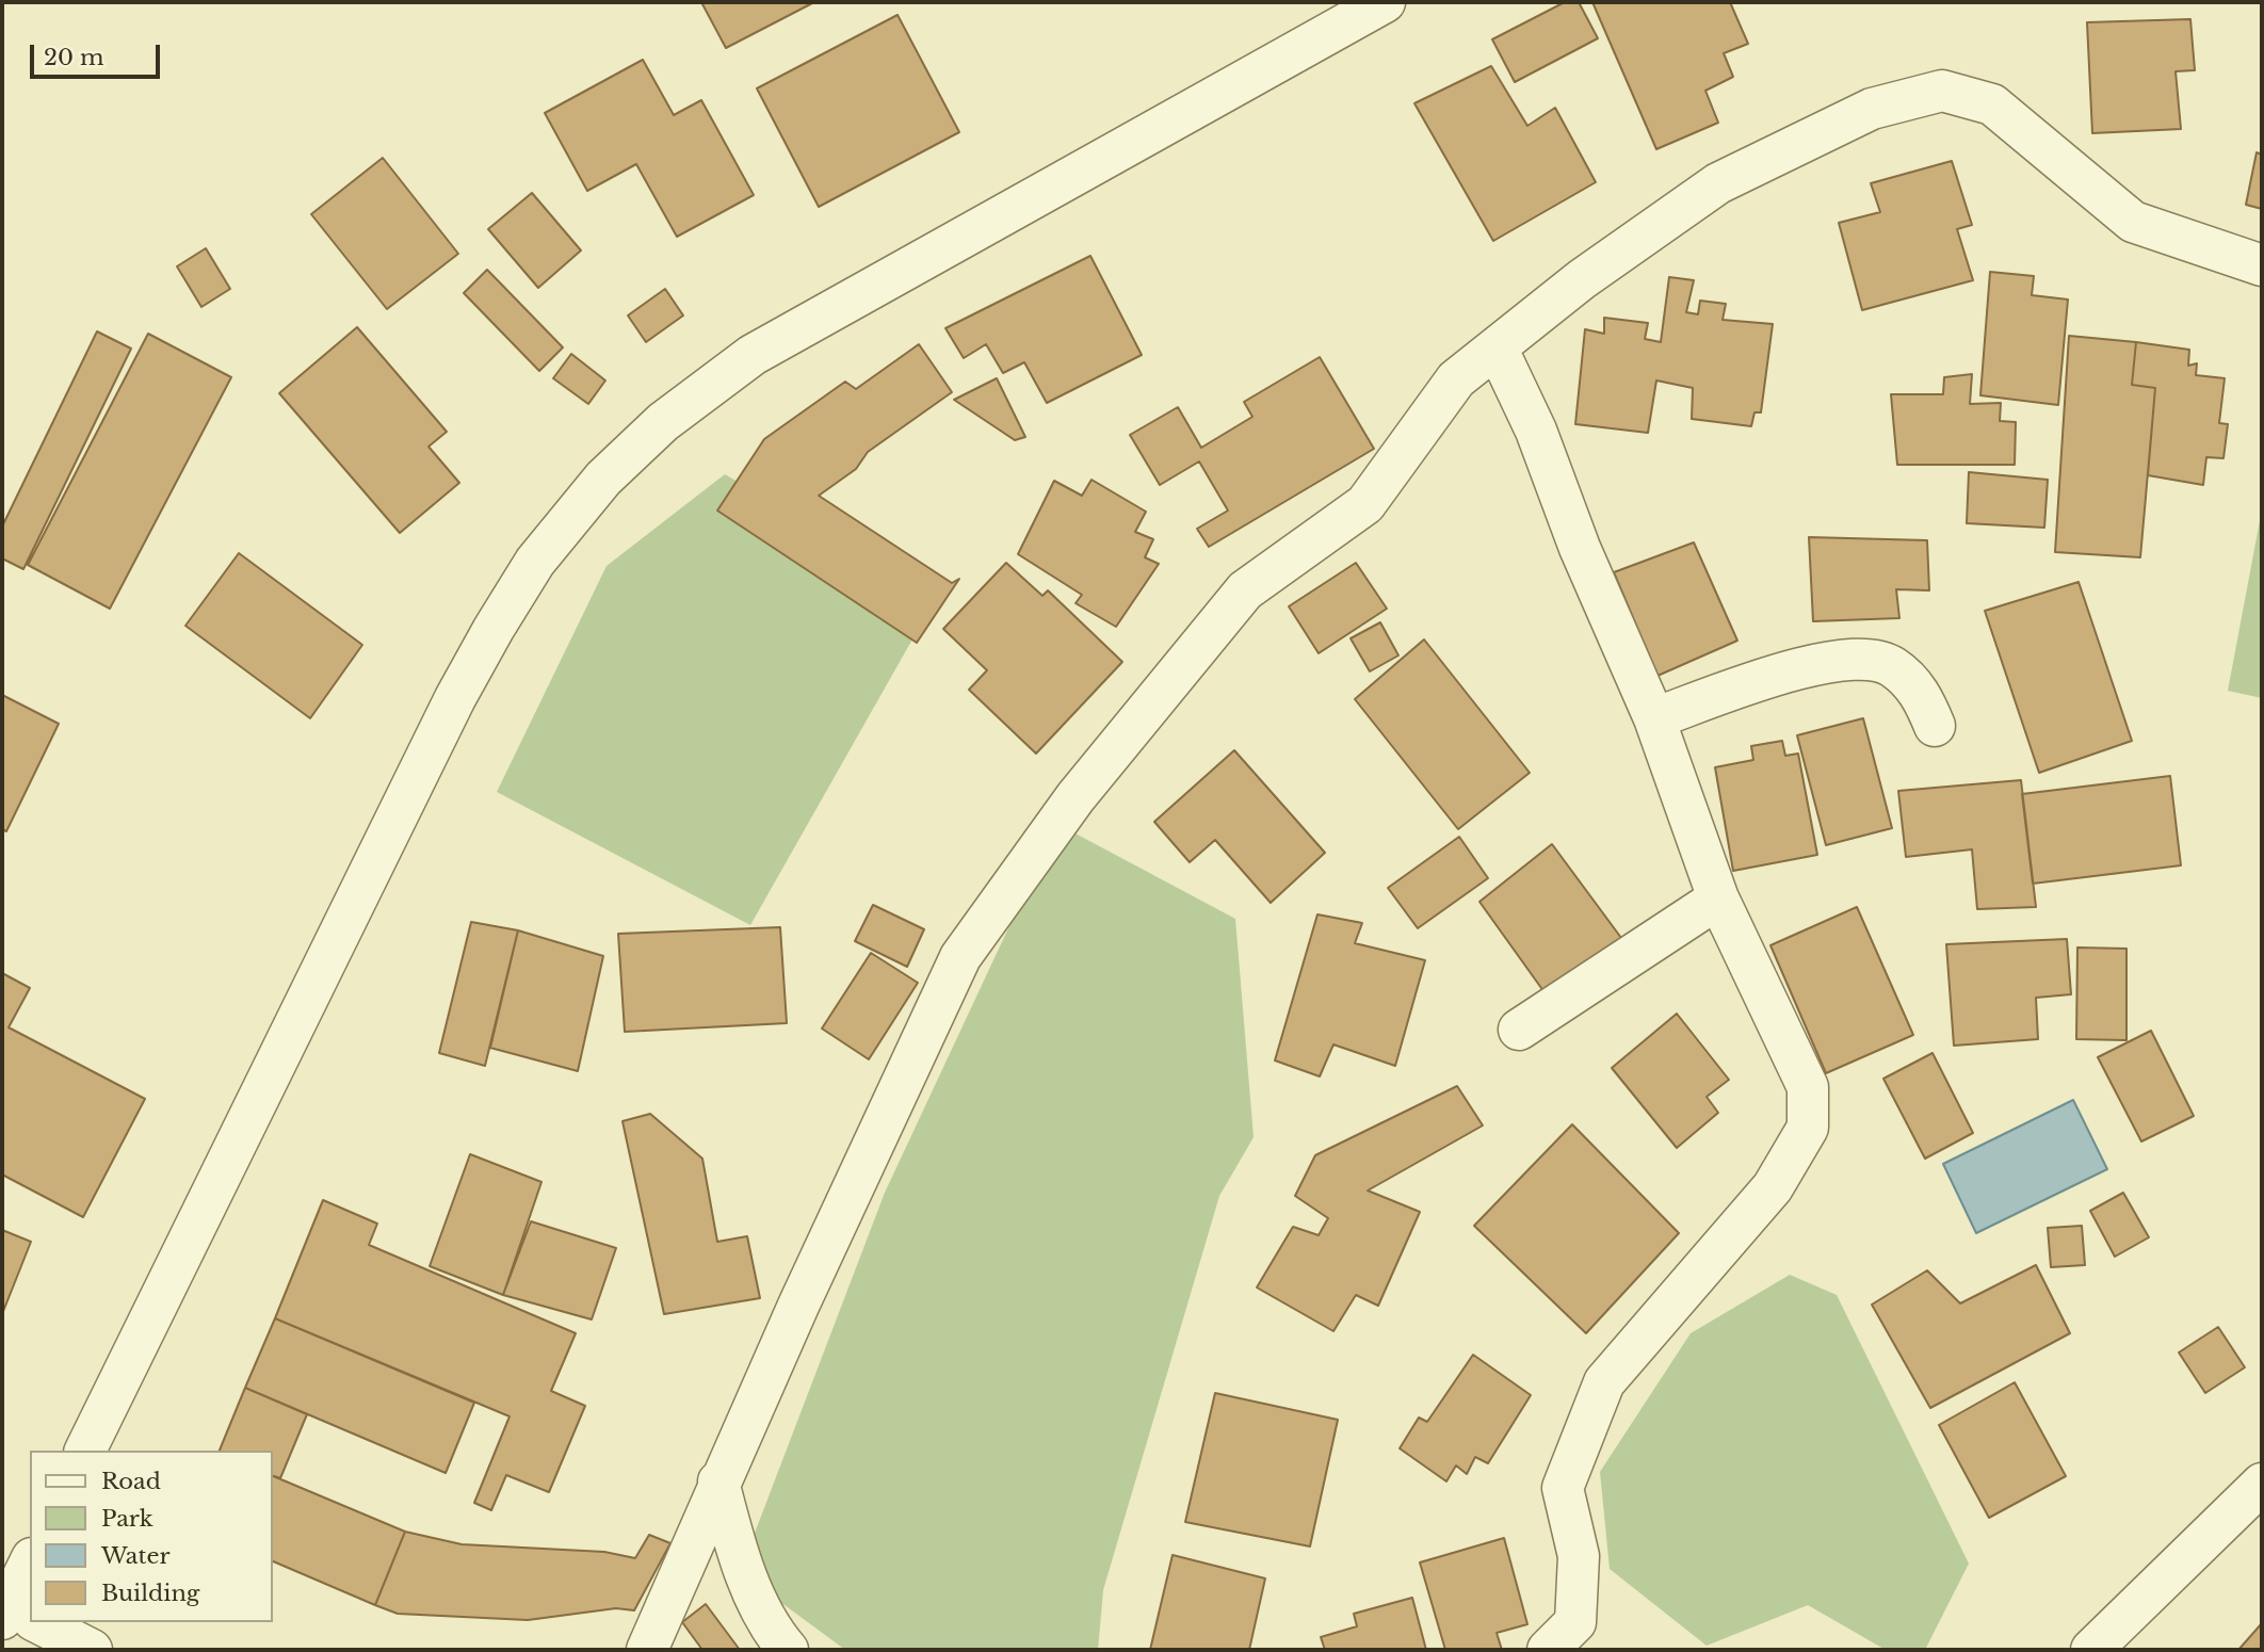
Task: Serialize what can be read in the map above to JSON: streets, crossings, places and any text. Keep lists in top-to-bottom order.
{
  "legend": [
    "Road",
    "Park",
    "Water",
    "Building"
  ],
  "scale_bar": "20 m"
}
